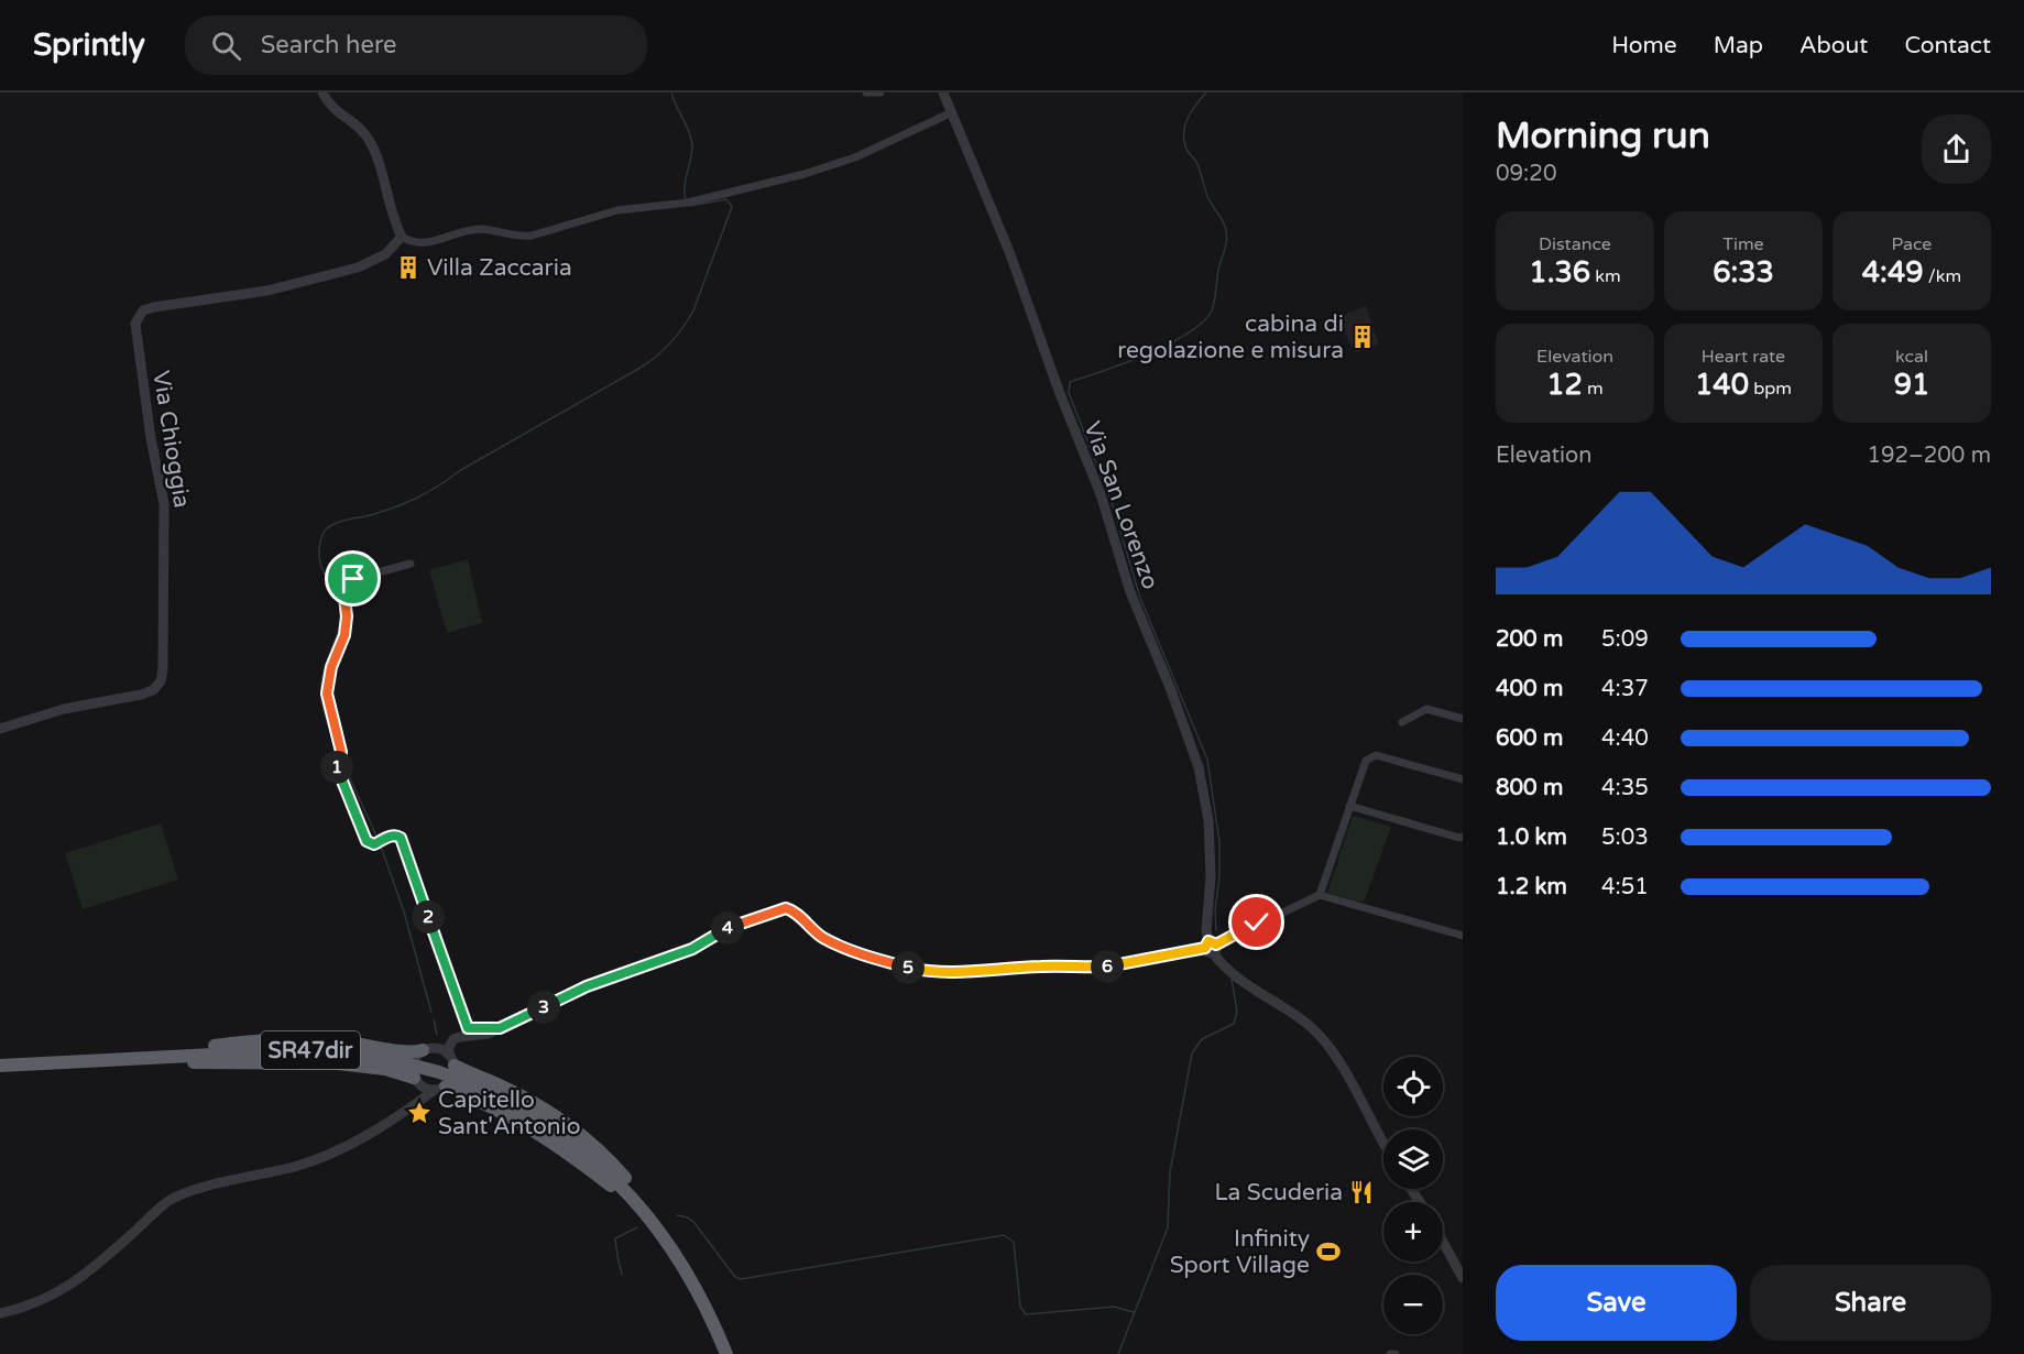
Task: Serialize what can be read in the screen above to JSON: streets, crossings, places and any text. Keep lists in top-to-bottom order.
{
  "streets": {
    "highway": ["SR47dir"],
    "street": ["Via Chioggia", "Via San Lorenzo"]
  },
  "places": {
    "building": ["Villa Zaccaria", "cabina di regolazione e misura"],
    "place": ["Capitello Sant'Antonio"],
    "restaurant": ["La Scuderia"],
    "sports": ["Infinity Sport Village"]
  },
  "page": {
    "header": "Sprintly",
    "search": "Search here",
    "nav": [
      "Home",
      "Map",
      "About",
      "Contact"
    ],
    "heading": ["Morning run", "09:20"],
    "stats": [
      ["Distance", "1.36 km"],
      ["Time", "6:33"],
      ["Pace", "4:49 /km"],
      ["Elevation", "12 m"],
      ["Heart rate", "140 bpm"],
      ["kcal", "91"]
    ],
    "chart": ["Elevation", "192–200 m"],
    "list": [
      {
        "name": "200 m",
        "note": "5:09"
      },
      {
        "name": "400 m",
        "note": "4:37"
      },
      {
        "name": "600 m",
        "note": "4:40"
      },
      {
        "name": "800 m",
        "note": "4:35"
      },
      {
        "name": "1.0 km",
        "note": "5:03"
      },
      {
        "name": "1.2 km",
        "note": "4:51"
      }
    ],
    "pins": [
      "1",
      "2",
      "4",
      "6",
      "5",
      "3"
    ],
    "map_buttons": ["+", "−"],
    "buttons": ["Save", "Share"]
  }
}
